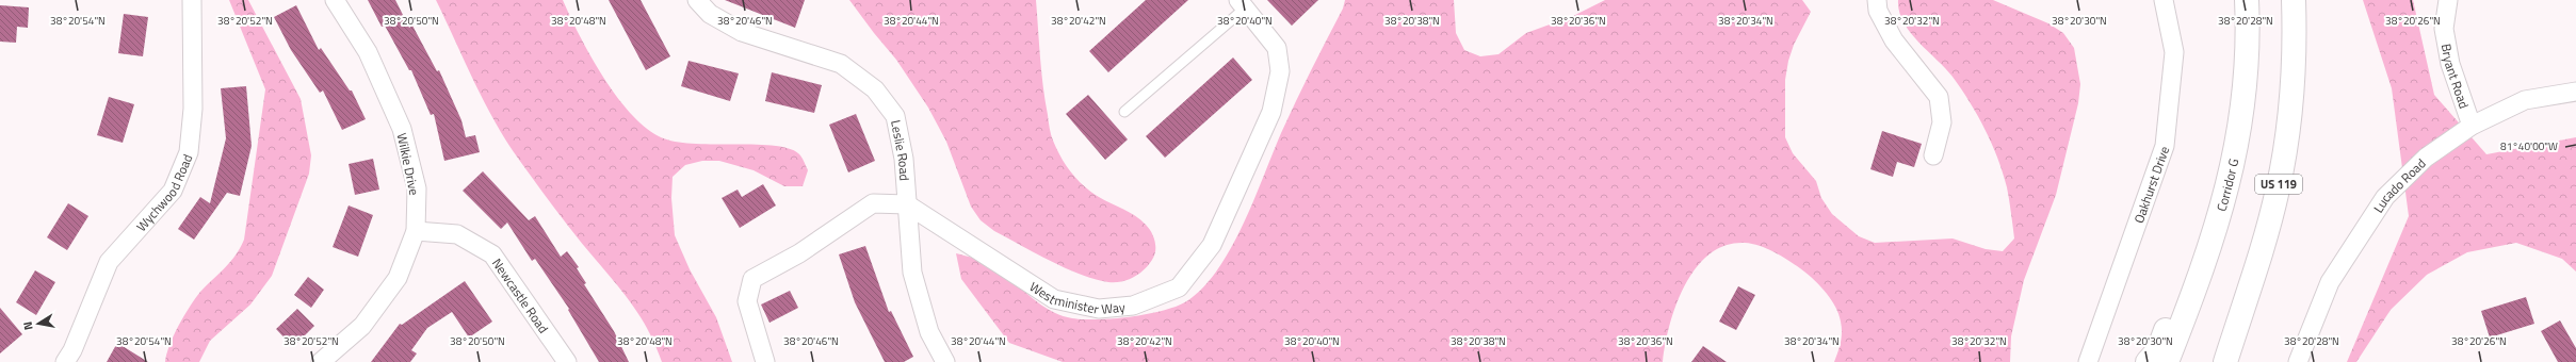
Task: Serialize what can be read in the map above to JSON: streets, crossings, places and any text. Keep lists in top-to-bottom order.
{
  "streets": {
    "highway": ["US 119", "Corridor G"],
    "street": [
      "Bryant Road",
      "Leslie Road",
      "Wilkie Drive",
      "Oakhurst Drive",
      "Lucado Road",
      "Wychwood Road",
      "Westminister Way",
      "Newcastle Road"
    ]
  },
  "crossings": [
    ["Bryant Road", "Lucado Road"],
    ["Leslie Road", "Westminister Way"],
    ["Wilkie Drive", "Newcastle Road"]
  ],
  "north": "left",
  "coordinates": [
    "38°20'54\"N",
    "38°20'52\"N",
    "38°20'50\"N",
    "38°20'48\"N",
    "38°20'46\"N",
    "38°20'44\"N",
    "38°20'42\"N",
    "38°20'40\"N",
    "38°20'38\"N",
    "38°20'36\"N",
    "38°20'34\"N",
    "38°20'32\"N",
    "38°20'30\"N",
    "38°20'28\"N",
    "38°20'26\"N",
    "81°40'00\"W"
  ]
}
